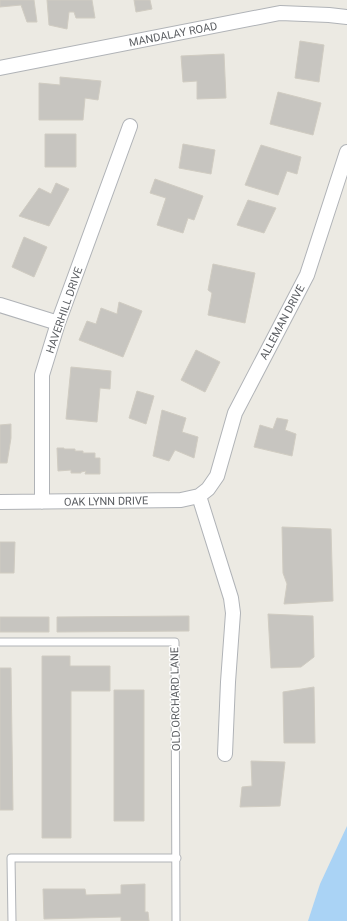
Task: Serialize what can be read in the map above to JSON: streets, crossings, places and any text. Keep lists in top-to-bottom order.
{
  "streets": {
    "street": [
      "MANDALAY ROAD",
      "HAVERHILL DRIVE",
      "ALLEMAN DRIVE",
      "OAK LYNN DRIVE"
    ],
    "lane": ["OLD ORCHARD LANE"]
  },
  "crossings": [
    ["HAVERHILL DRIVE", "OAK LYNN DRIVE"],
    ["ALLEMAN DRIVE", "OAK LYNN DRIVE"]
  ]
}
